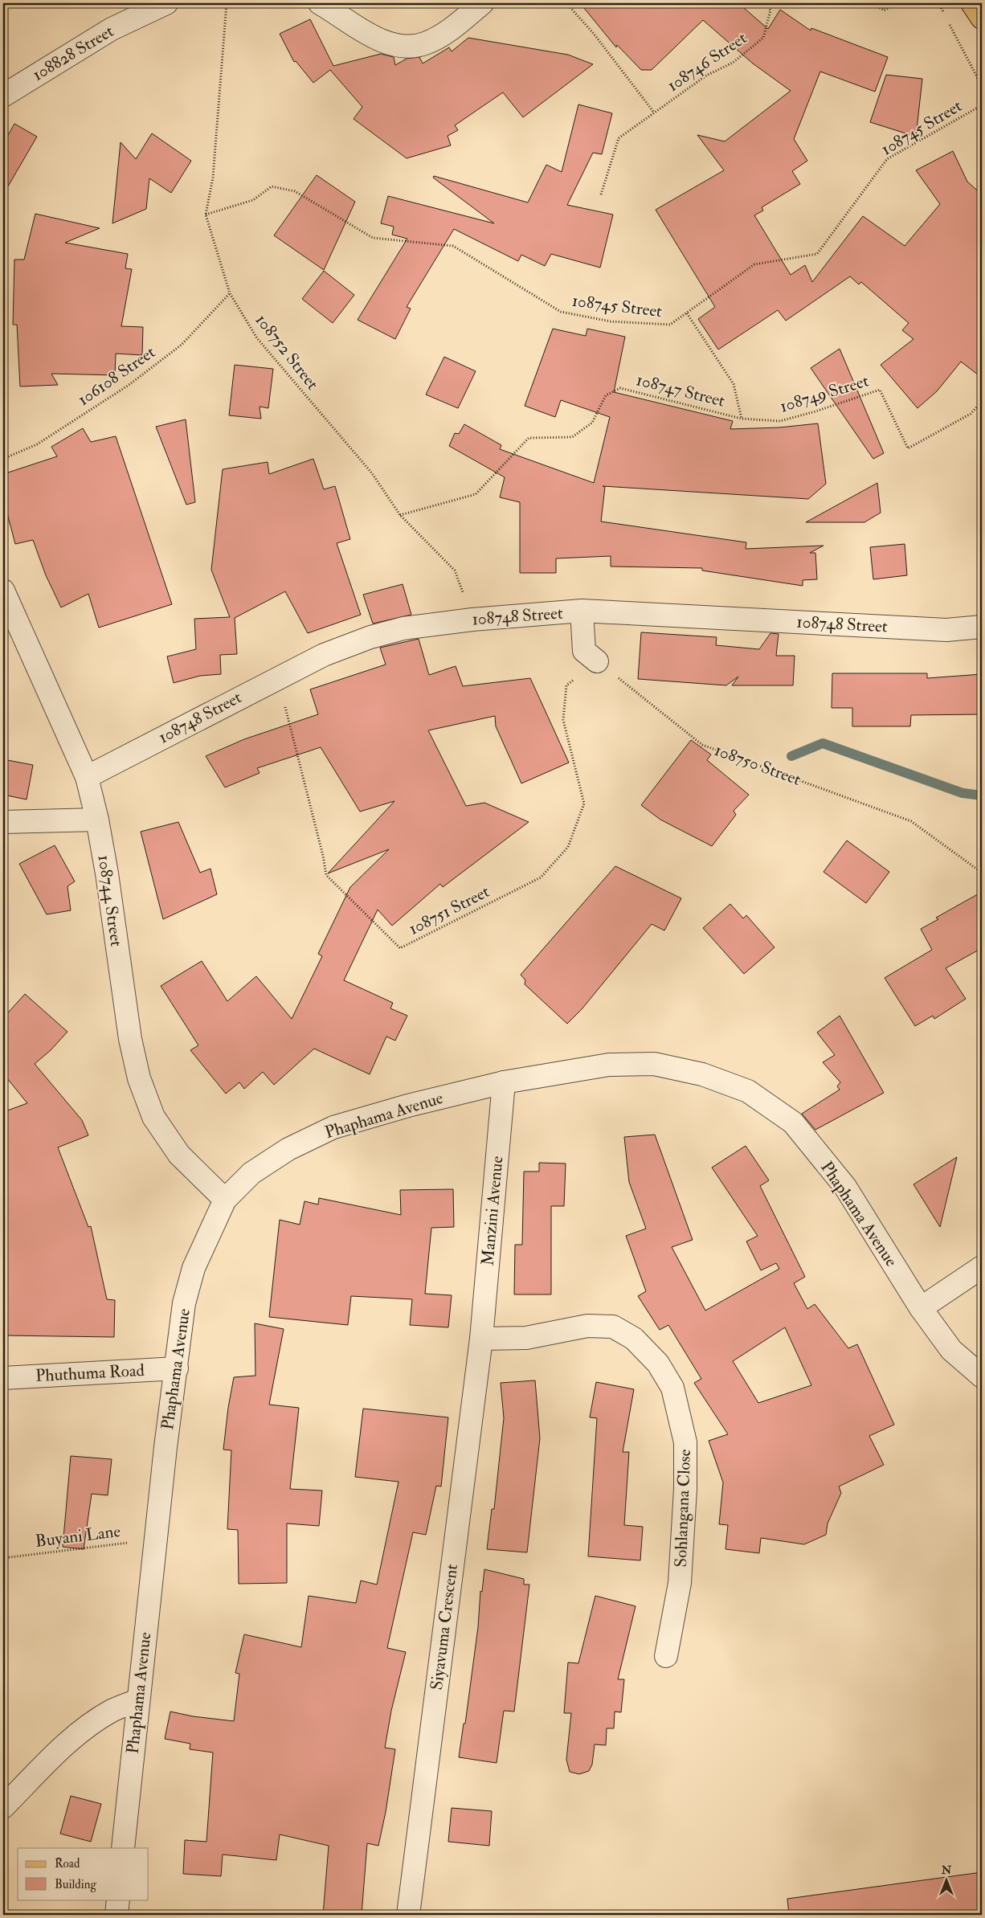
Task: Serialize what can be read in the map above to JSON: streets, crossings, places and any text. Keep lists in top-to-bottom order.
{
  "streets": {
    "street": [
      "108828 Street",
      "108748 Street",
      "108744 Street",
      "Phaphama Avenue",
      "Manzini Avenue",
      "Phuthuma Road",
      "Sohlangana Close",
      "Siyavuma Crescent"
    ],
    "path": [
      "108746 Street",
      "108745 Street",
      "108752 Street",
      "106108 Street",
      "108747 Street",
      "108749 Street",
      "108750 Street",
      "108751 Street",
      "Buyani Lane"
    ]
  },
  "crossings": [
    ["108745 Street", "108752 Street"],
    ["108745 Street", "108747 Street"],
    ["108752 Street", "106108 Street"],
    ["108752 Street", "108747 Street"],
    ["108752 Street", "108748 Street"],
    ["108747 Street", "108749 Street"],
    ["108748 Street", "108744 Street"],
    ["108748 Street", "108751 Street"],
    ["108750 Street", "108751 Street"],
    ["108744 Street", "Phaphama Avenue"],
    ["Phaphama Avenue", "Manzini Avenue"],
    ["Phaphama Avenue", "Phuthuma Road"],
    ["Phaphama Avenue", "Buyani Lane"],
    ["Manzini Avenue", "Sohlangana Close"],
    ["Manzini Avenue", "Siyavuma Crescent"],
    ["Sohlangana Close", "Siyavuma Crescent"]
  ],
  "legend": ["Road", "Building"],
  "north": "top"
}
